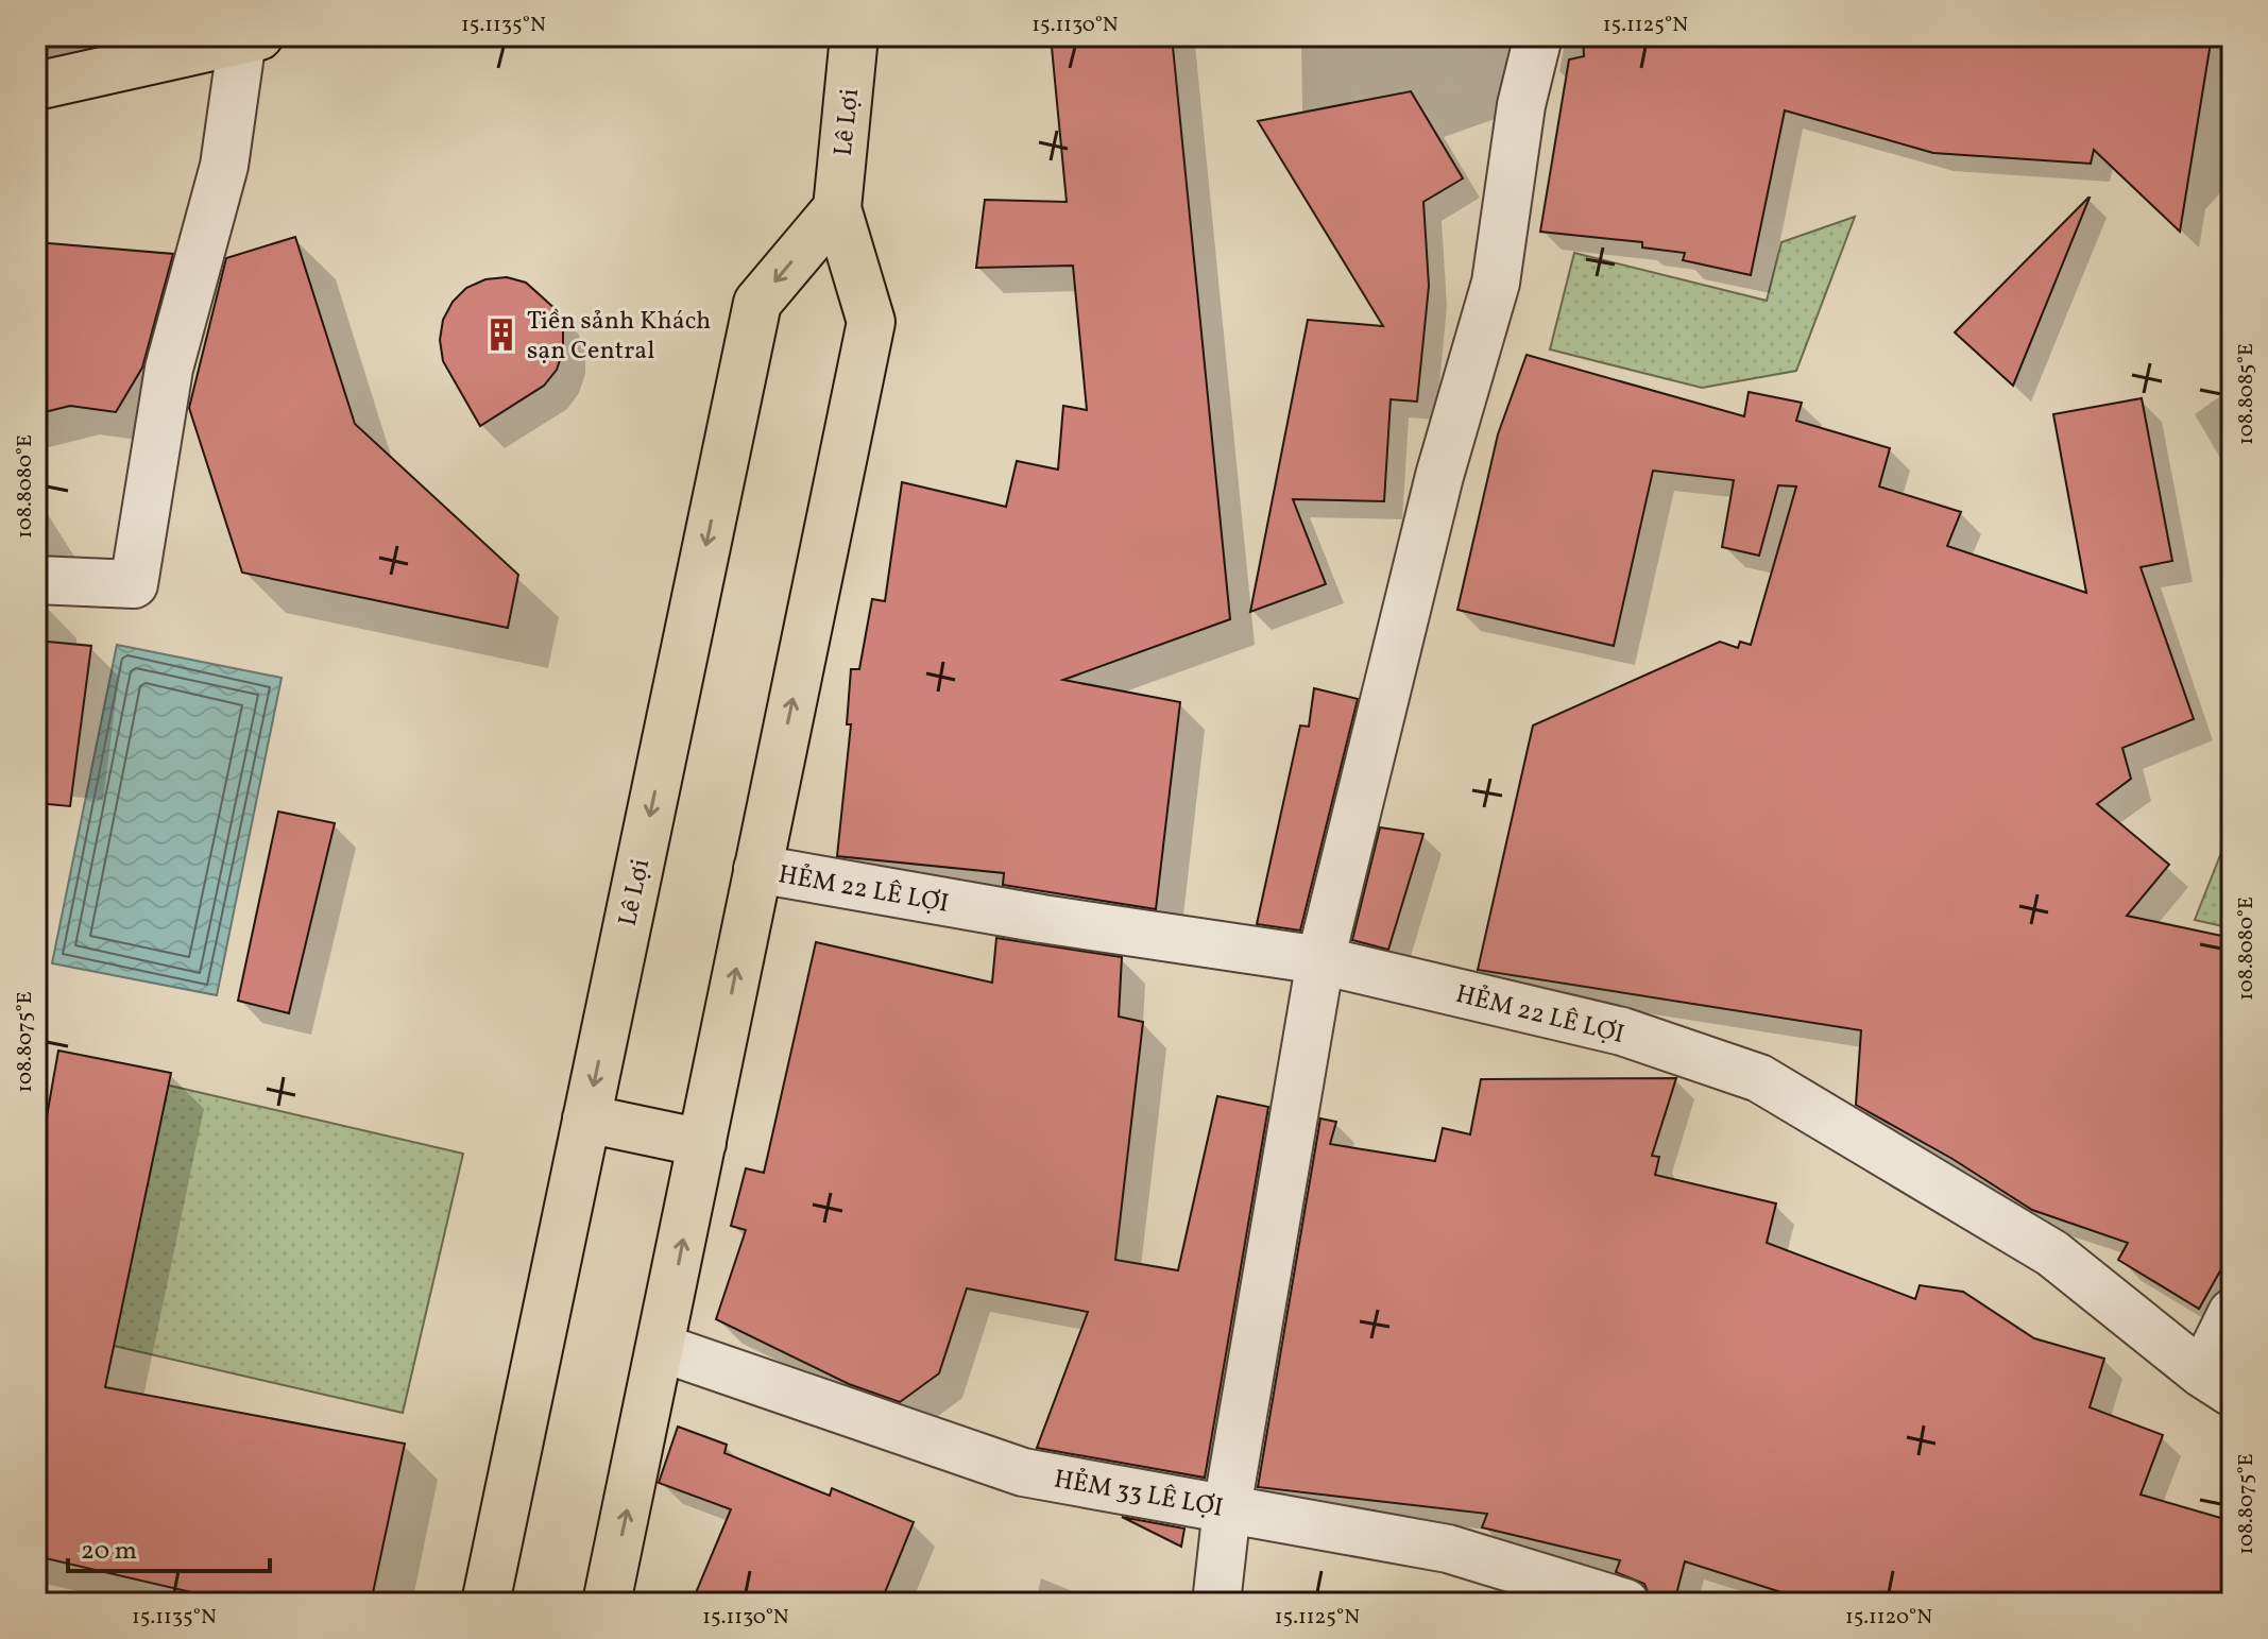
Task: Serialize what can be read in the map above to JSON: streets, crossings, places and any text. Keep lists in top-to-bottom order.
{
  "streets": {
    "main road": ["Lê Lợi"],
    "street": ["HẺM 22 LÊ LỢI", "HẺM 33 LÊ LỢI"]
  },
  "crossings": [
    ["Lê Lợi", "HẺM 22 LÊ LỢI"],
    ["Lê Lợi", "HẺM 33 LÊ LỢI"]
  ],
  "places": {
    "building": ["Tiền sảnh Khách sạn Central"]
  },
  "scale_bar": "20 m",
  "coordinates": [
    "15.1135°N",
    "15.1130°N",
    "15.1125°N",
    "108.8085°E",
    "108.8080°E",
    "108.8075°E",
    "15.1120°N"
  ]
}
